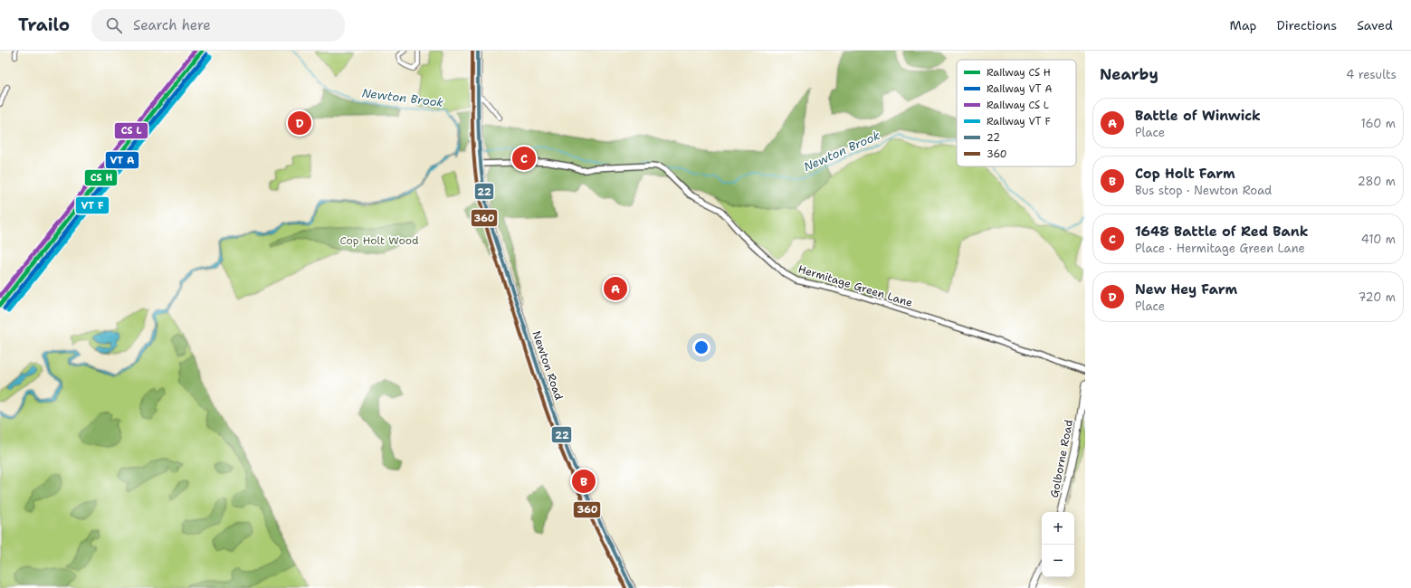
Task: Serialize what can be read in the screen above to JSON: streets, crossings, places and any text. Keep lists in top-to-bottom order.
{
  "streets": {
    "main road": ["Newton Road", "Golborne Road"],
    "street": ["Hermitage Green Lane"]
  },
  "crossings": [
    ["Hermitage Green Lane", "Newton Road"]
  ],
  "water": ["Newton Brook"],
  "parks": ["Cop Holt Wood"],
  "lines": ["transit line 22", "transit line 360"],
  "legend": [
    "Railway CS H",
    "Railway VT A",
    "Railway CS L",
    "Railway VT F",
    "22",
    "360"
  ],
  "page": {
    "header": "Trailo",
    "search": "Search here",
    "nav": ["Map", "Directions", "Saved"],
    "heading": ["Nearby", "4 results"],
    "list": [
      {
        "mark": "A",
        "name": "Battle of Winwick",
        "note": "Place",
        "value": "160 m"
      },
      {
        "mark": "B",
        "name": "Cop Holt Farm",
        "note": "Bus stop · Newton Road",
        "value": "280 m"
      },
      {
        "mark": "C",
        "name": "1648 Battle of Red Bank",
        "note": "Place · Hermitage Green Lane",
        "value": "410 m"
      },
      {
        "mark": "D",
        "name": "New Hey Farm",
        "note": "Place",
        "value": "720 m"
      }
    ],
    "pins": [
      "D",
      "C",
      "A",
      "B"
    ],
    "map_buttons": ["+", "−"]
  }
}
